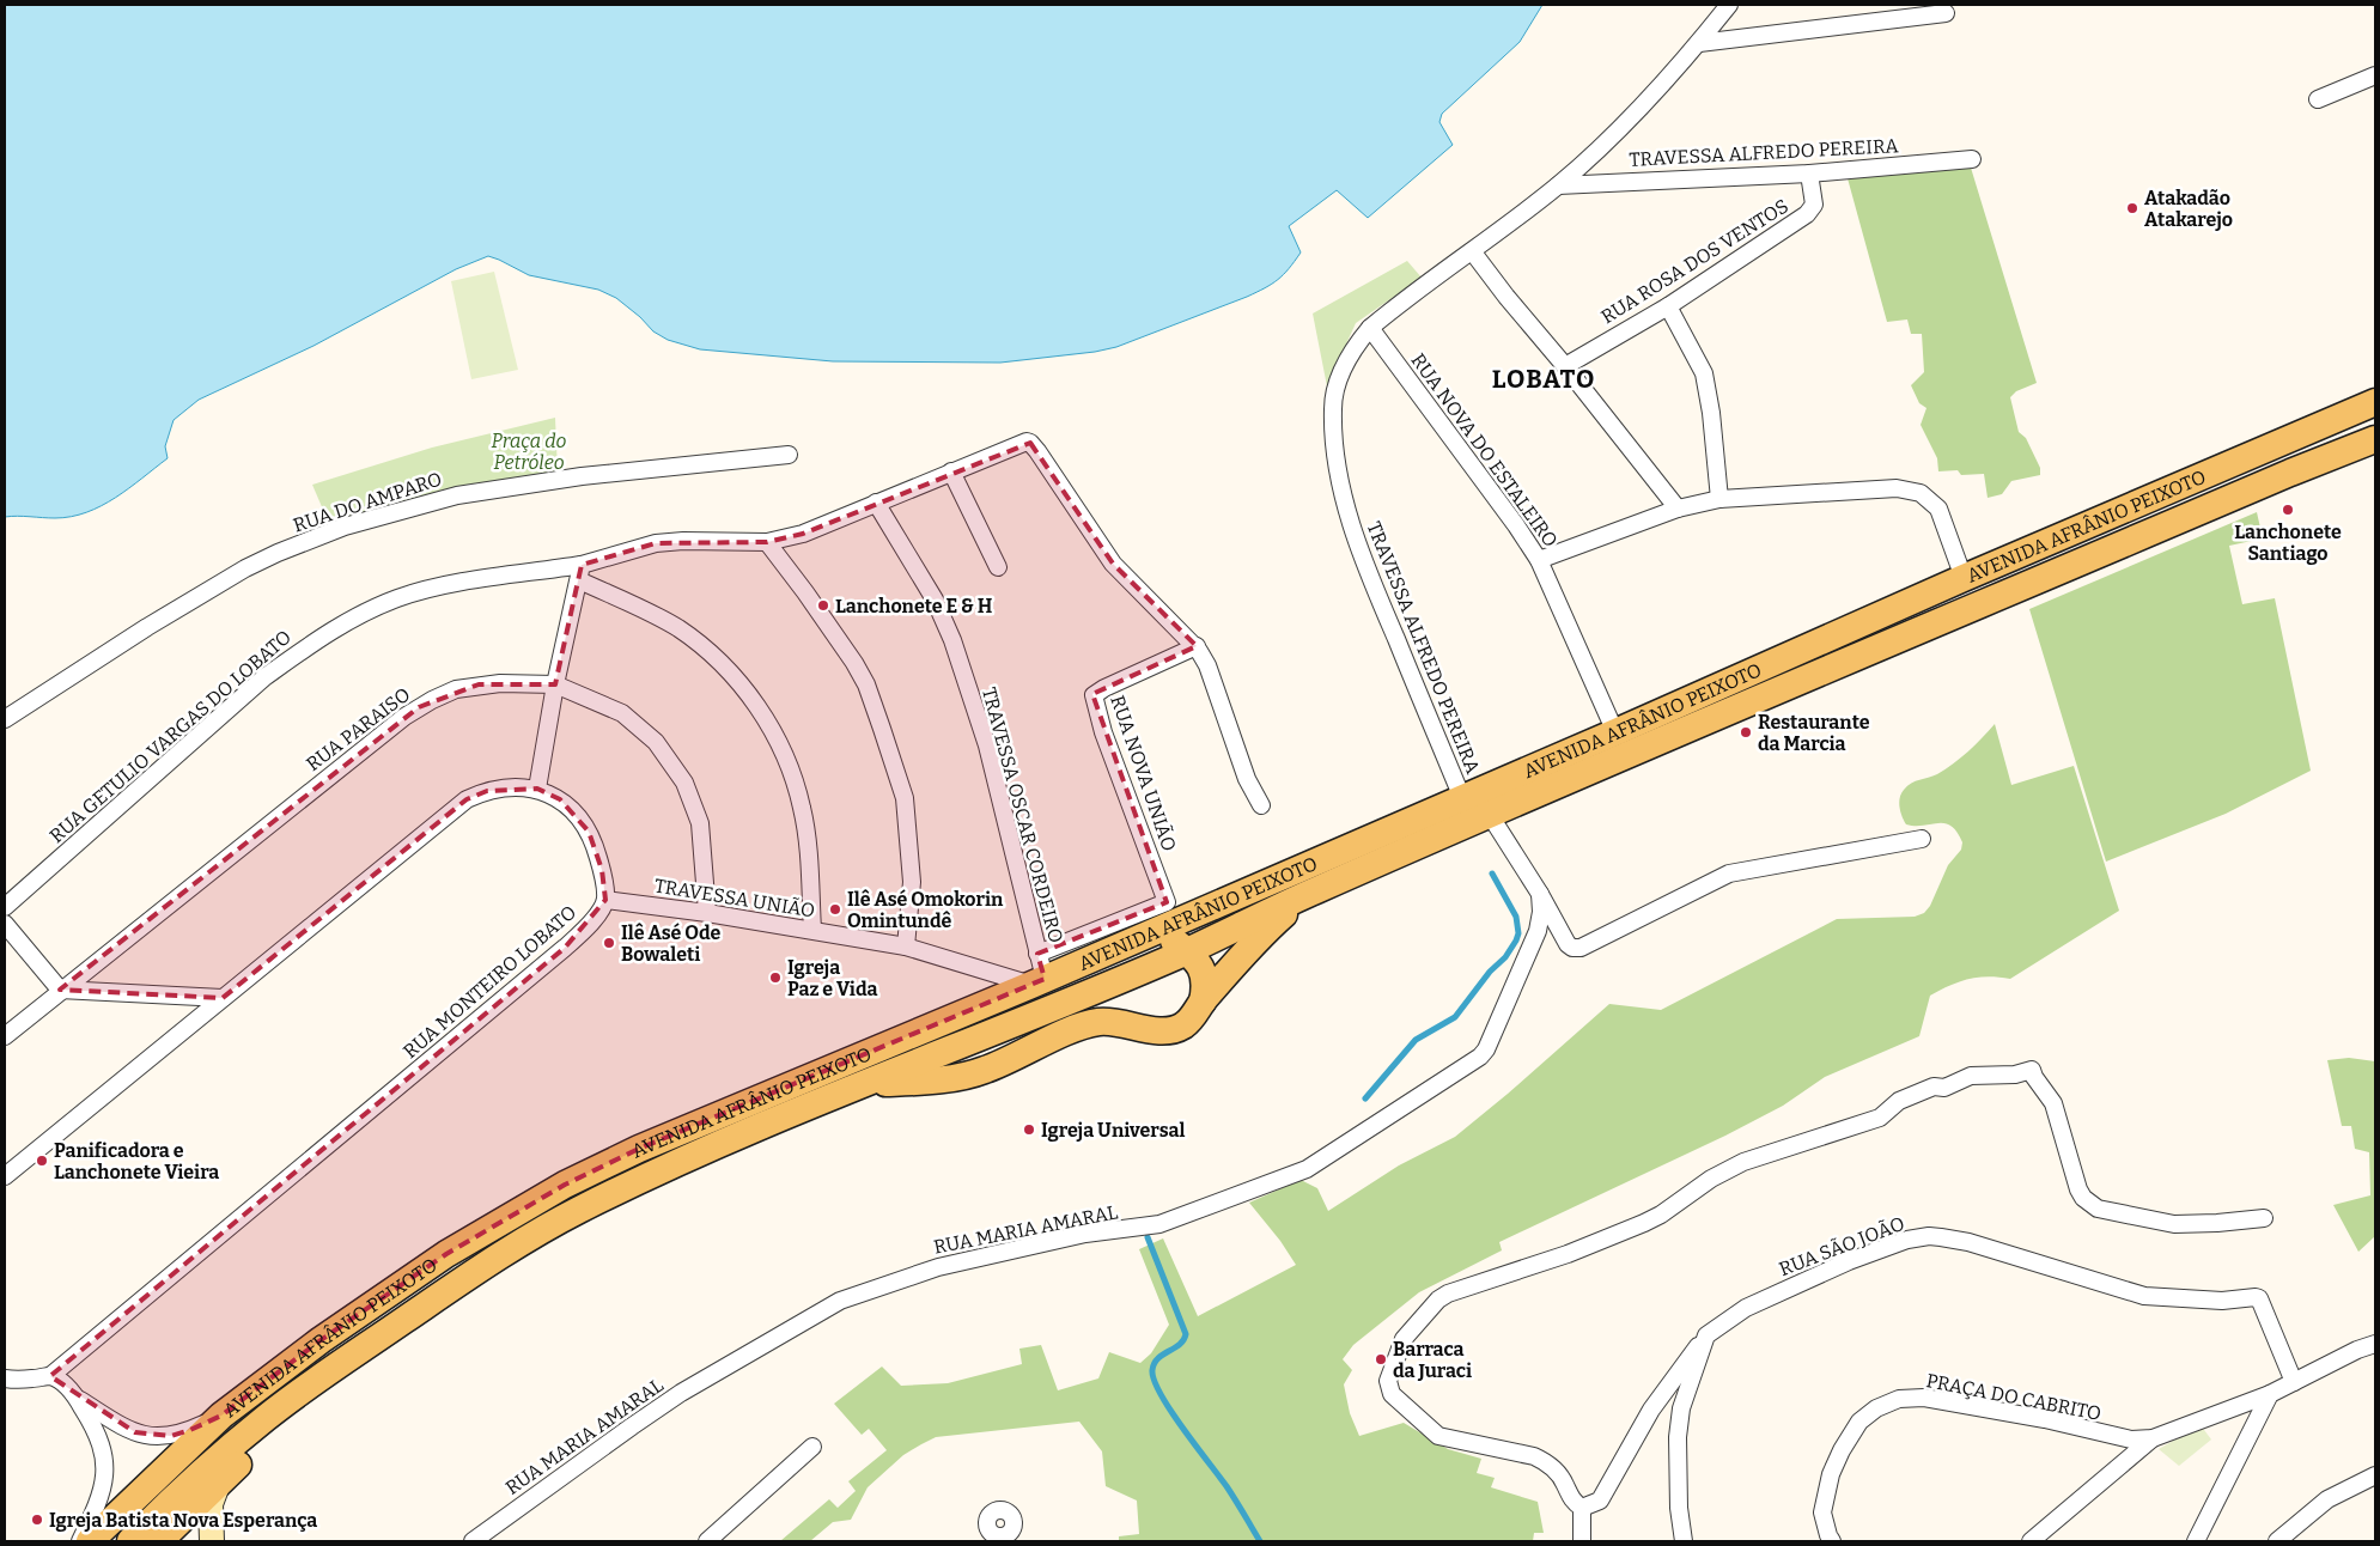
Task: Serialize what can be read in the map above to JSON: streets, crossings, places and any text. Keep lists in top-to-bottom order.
{
  "streets": {
    "main road": ["AVENIDA AFRÂNIO PEIXOTO"],
    "street": [
      "TRAVESSA ALFREDO PEREIRA",
      "RUA ROSA DOS VENTOS",
      "RUA NOVA DO ESTALEIRO",
      "RUA DO AMPARO",
      "RUA PARAISO",
      "RUA GETULIO VARGAS DO LOBATO",
      "RUA NOVA UNIÃO",
      "TRAVESSA OSCAR CORDEIRO",
      "TRAVESSA UNIÃO",
      "RUA MONTEIRO LOBATO",
      "RUA MARIA AMARAL",
      "RUA SÃO JOÃO",
      "PRAÇA DO CABRITO"
    ]
  },
  "crossings": [
    ["TRAVESSA ALFREDO PEREIRA", "RUA ROSA DOS VENTOS"],
    ["TRAVESSA ALFREDO PEREIRA", "RUA NOVA DO ESTALEIRO"],
    ["TRAVESSA ALFREDO PEREIRA", "AVENIDA AFRÂNIO PEIXOTO"],
    ["RUA NOVA DO ESTALEIRO", "AVENIDA AFRÂNIO PEIXOTO"],
    ["AVENIDA AFRÂNIO PEIXOTO", "RUA NOVA UNIÃO"],
    ["AVENIDA AFRÂNIO PEIXOTO", "TRAVESSA OSCAR CORDEIRO"],
    ["AVENIDA AFRÂNIO PEIXOTO", "TRAVESSA UNIÃO"],
    ["RUA PARAISO", "TRAVESSA UNIÃO"],
    ["RUA GETULIO VARGAS DO LOBATO", "RUA NOVA UNIÃO"],
    ["RUA GETULIO VARGAS DO LOBATO", "TRAVESSA OSCAR CORDEIRO"],
    ["RUA NOVA UNIÃO", "TRAVESSA OSCAR CORDEIRO"],
    ["RUA NOVA UNIÃO", "TRAVESSA UNIÃO"],
    ["TRAVESSA OSCAR CORDEIRO", "TRAVESSA UNIÃO"],
    ["TRAVESSA UNIÃO", "RUA MONTEIRO LOBATO"],
    ["RUA SÃO JOÃO", "PRAÇA DO CABRITO"]
  ],
  "districts": ["LOBATO"],
  "parks": ["Praça do Petróleo"],
  "places": [
    "Atakadão Atakarejo",
    "Lanchonete Santiago",
    "Lanchonete E & H",
    "Restaurante da Marcia",
    "Ilê Asé Omokorin Omintundê",
    "Ilê Asé Ode Bowaleti",
    "Igreja Paz e Vida",
    "Igreja Universal",
    "Panificadora e Lanchonete Vieira",
    "Barraca da Juraci",
    "Igreja Batista Nova Esperança"
  ]
}
